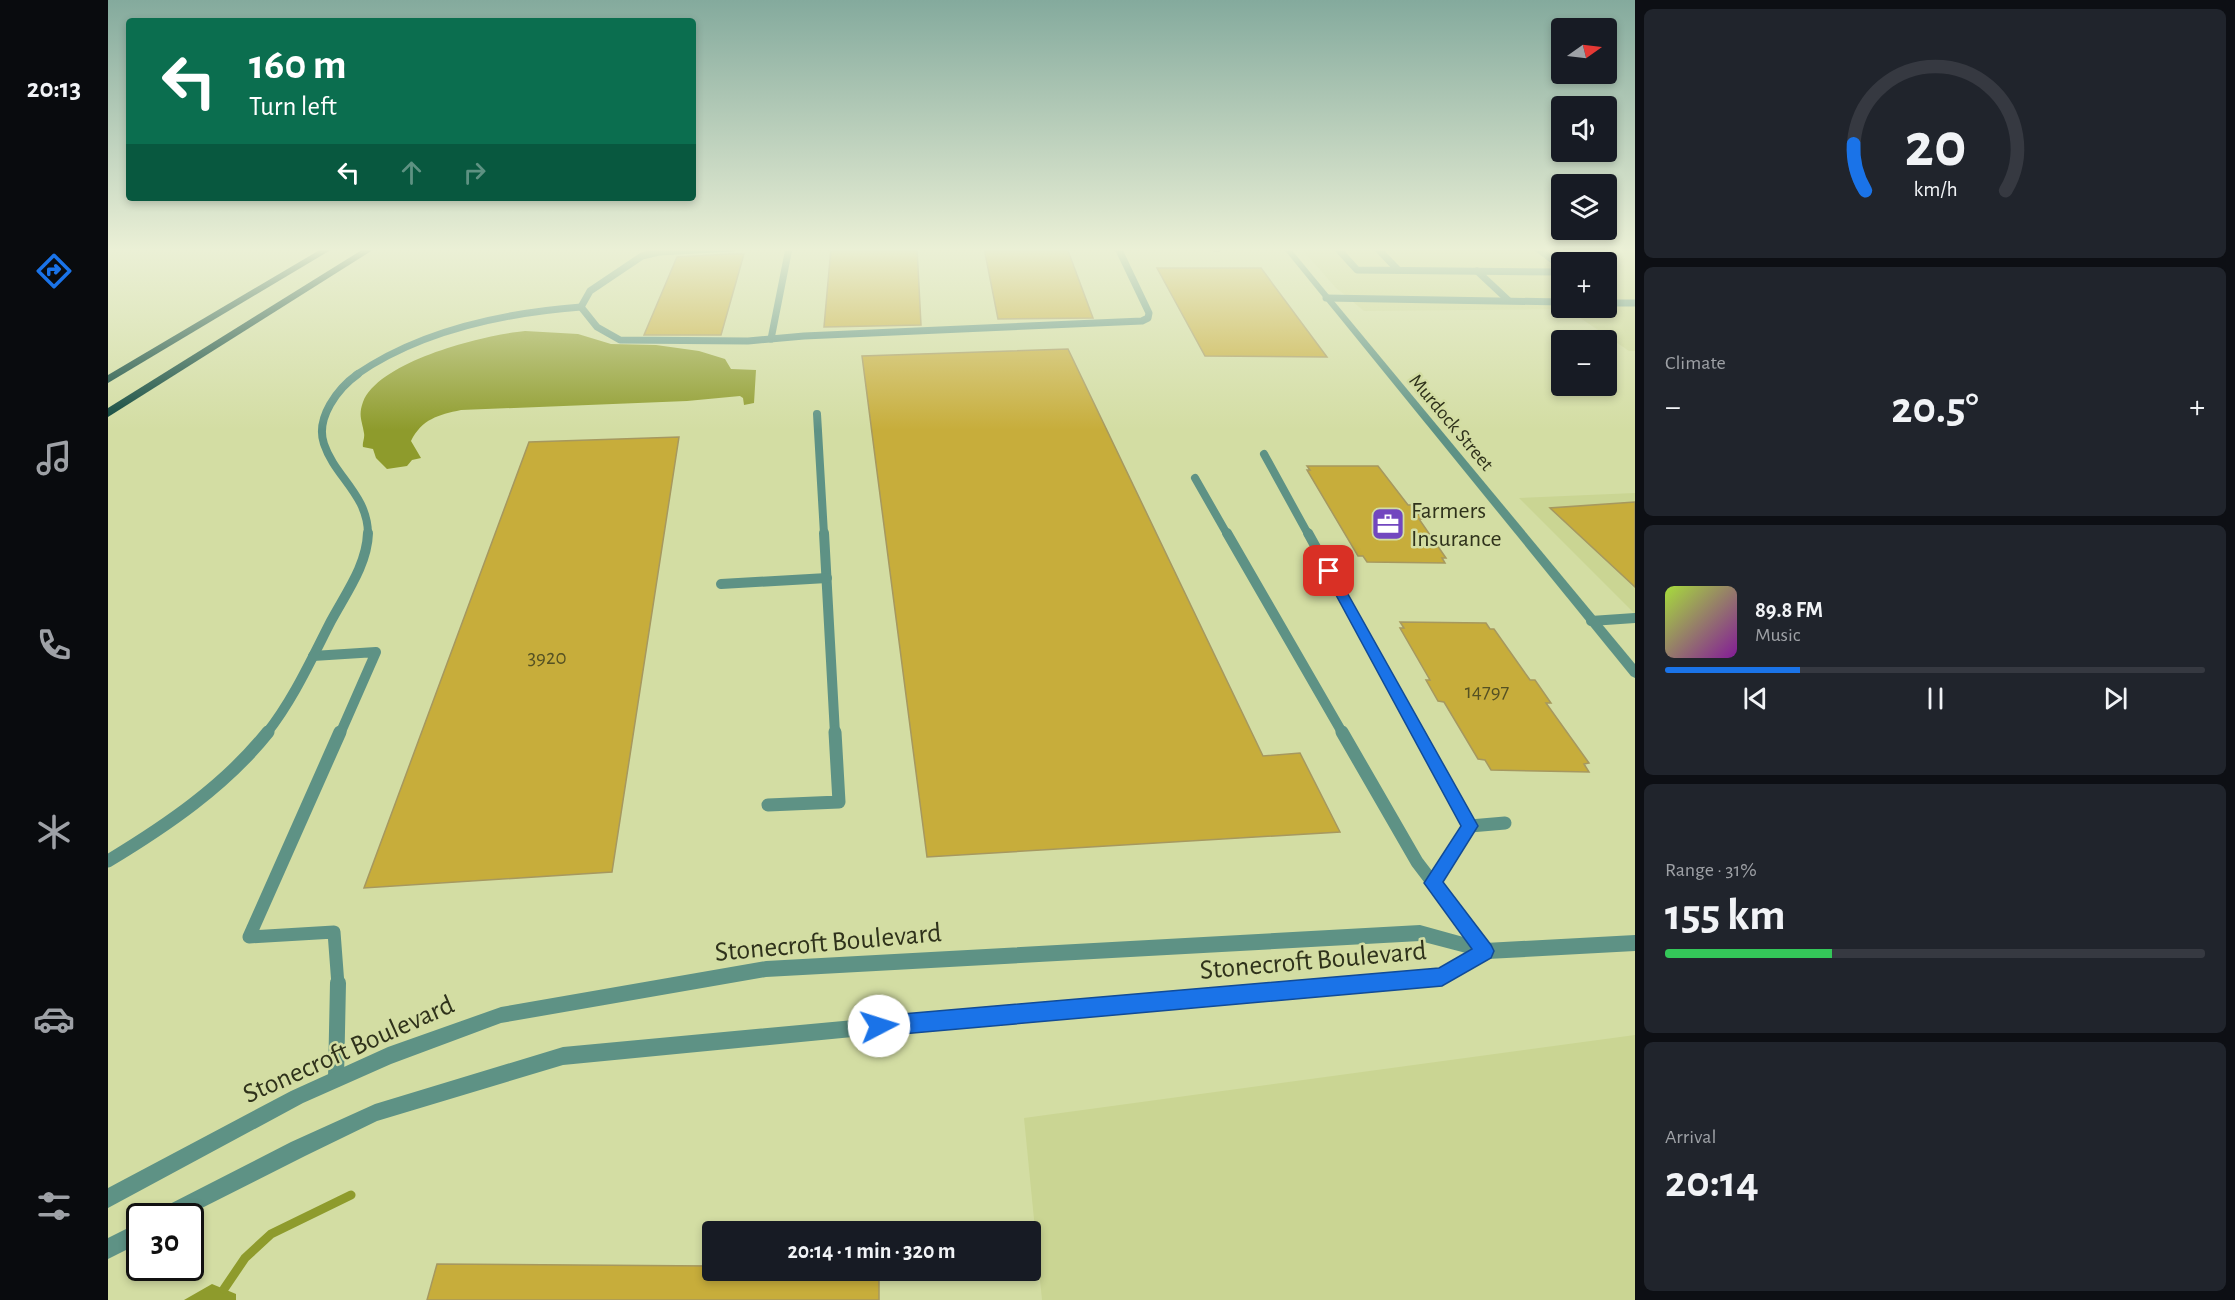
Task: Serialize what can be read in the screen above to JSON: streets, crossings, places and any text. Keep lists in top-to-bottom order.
{
  "streets": {
    "street": ["Murdock Street", "Stonecroft Boulevard"]
  },
  "places": {
    "office": ["Farmers Insurance"]
  },
  "house_numbers": ["3920", "14797"],
  "north": "right",
  "page": {
    "tabs": "20:13",
    "map_buttons": ["+", "−"],
    "turn": ["160 m", "Turn left"],
    "tile": [
      "Climate",
      ["Range · 31%", "155 km"],
      ["Arrival", "20:14"]
    ],
    "heat": ["−", "20.5°", "+"],
    "song": ["89.8 FM", "Music"],
    "limit": "30",
    "trip": "20:14 · 1 min · 320 m",
    "gauge": ["20", "km/h"]
  }
}
